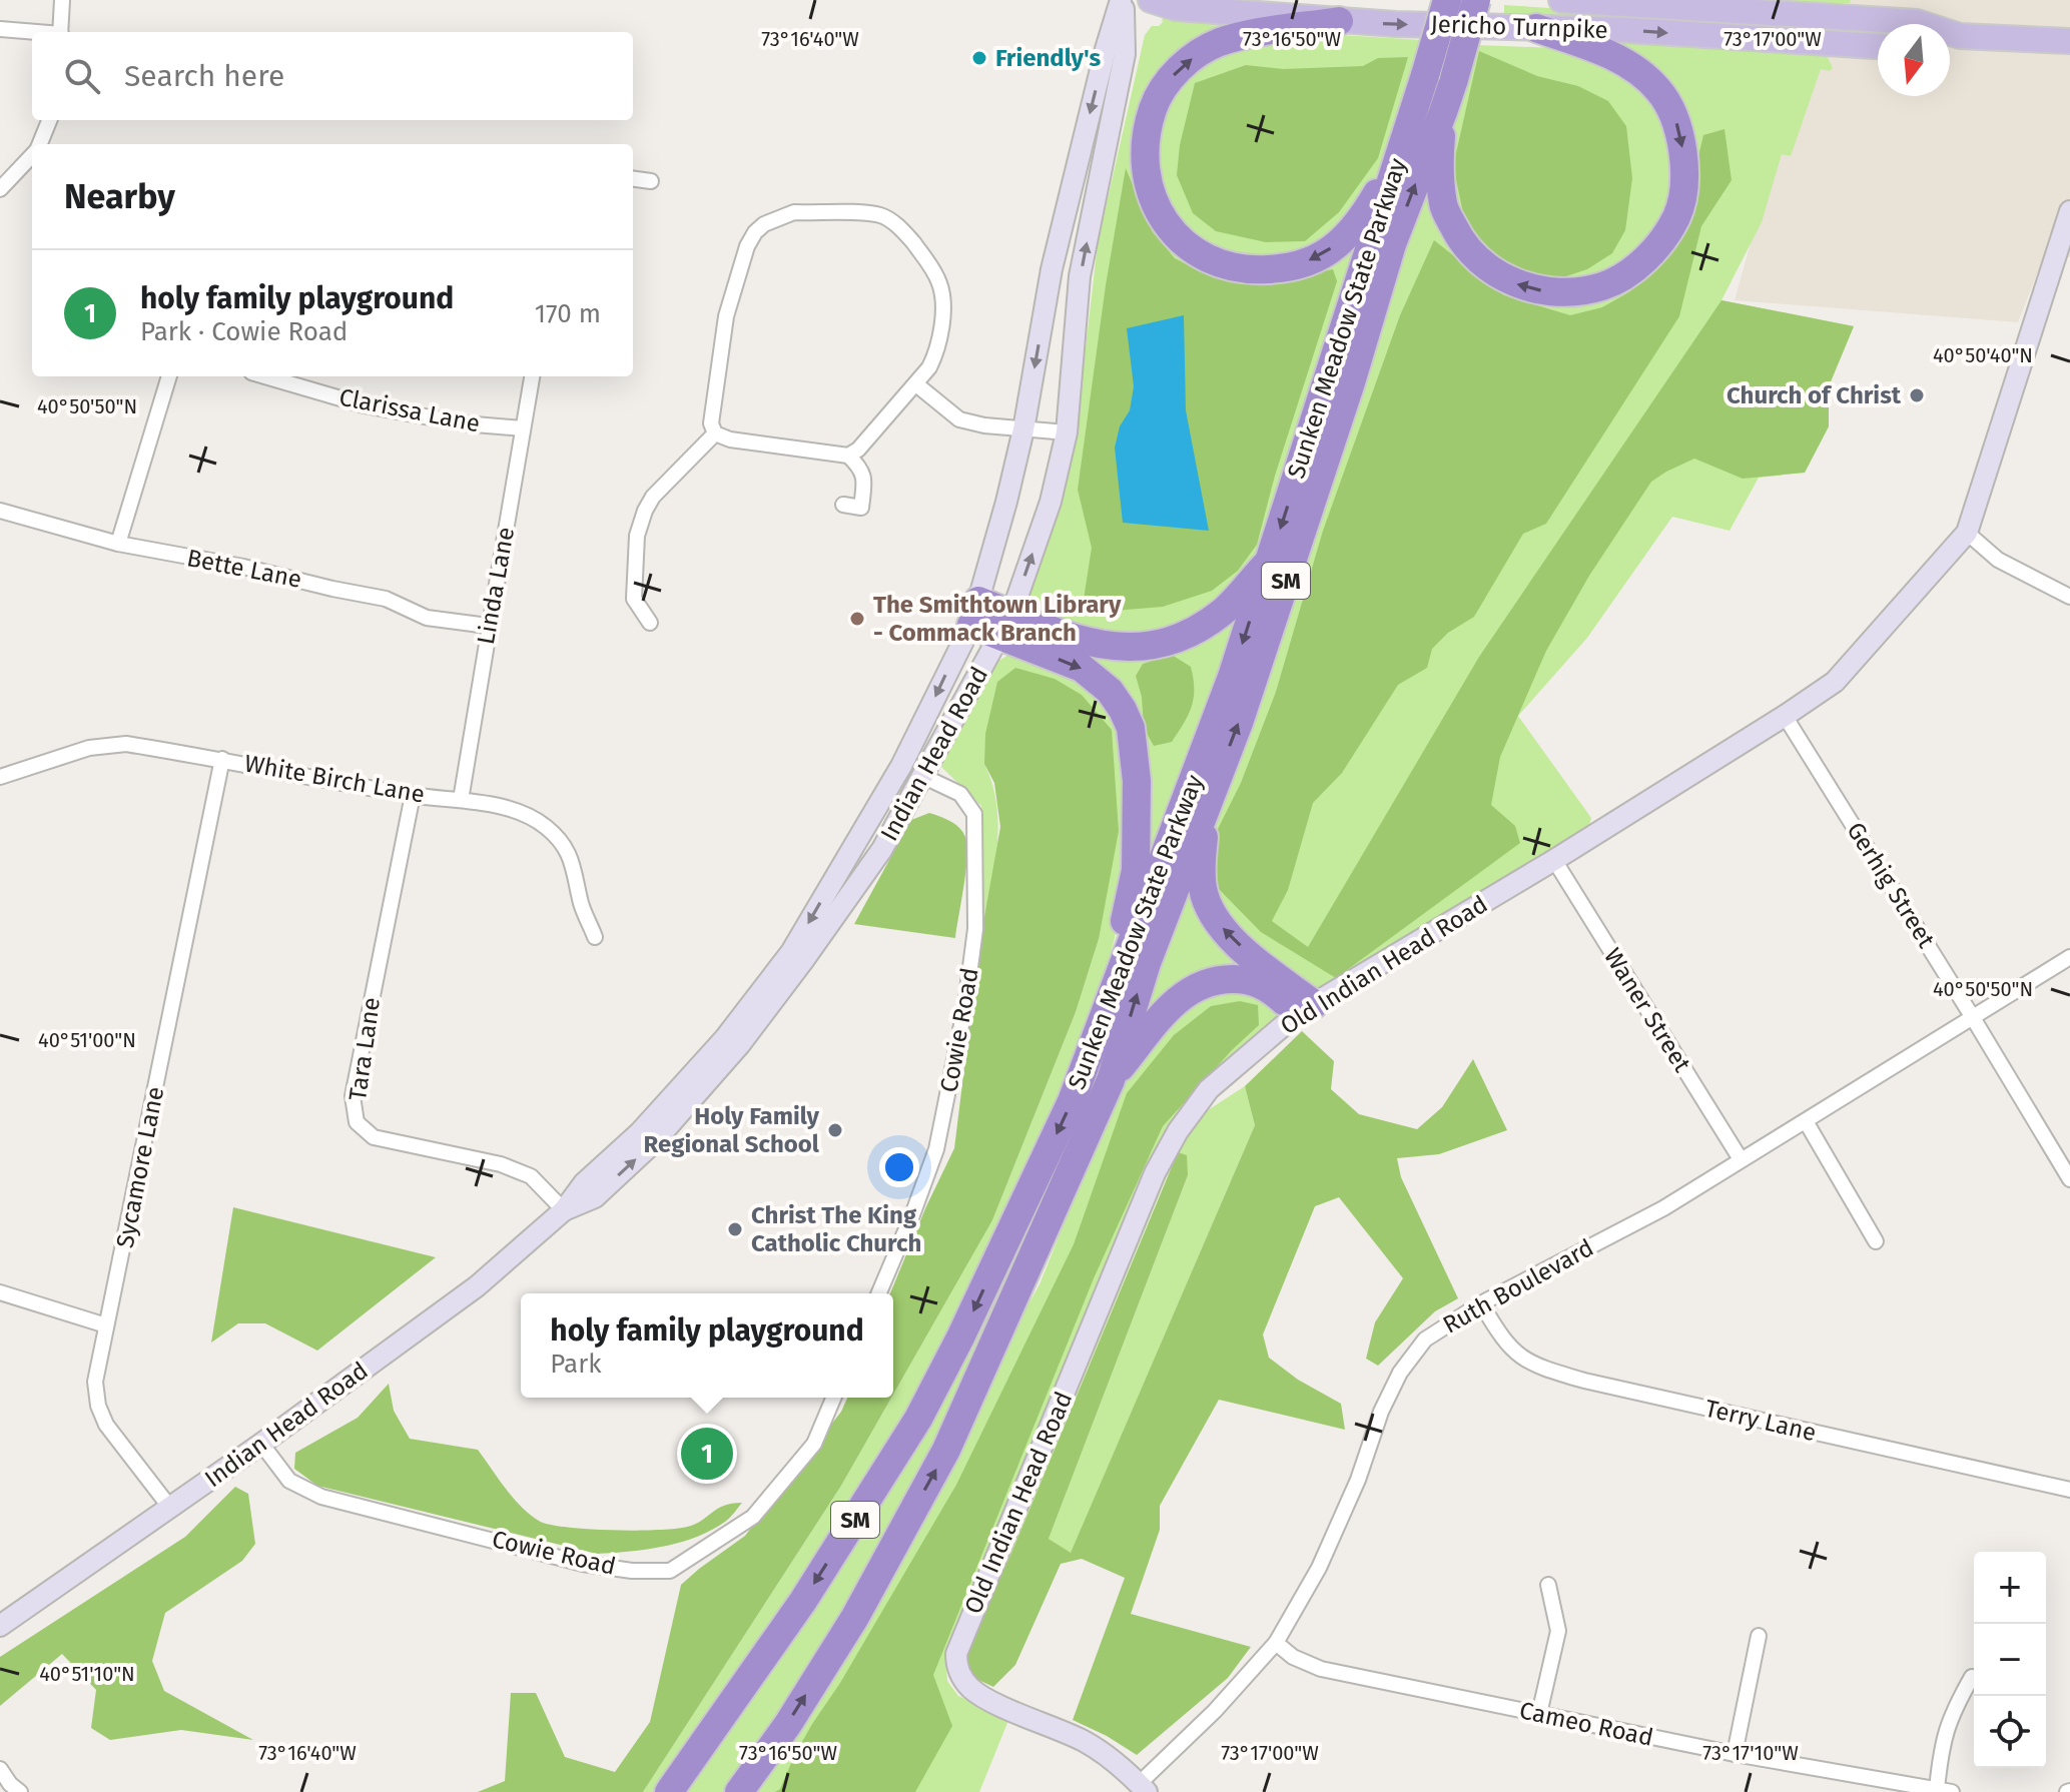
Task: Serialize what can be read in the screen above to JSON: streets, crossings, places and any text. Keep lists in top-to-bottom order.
{
  "streets": {
    "highway": ["Sunken Meadow State Parkway", "SM"],
    "main road": ["Jericho Turnpike", "Indian Head Road", "Old Indian Head Road"],
    "street": [
      "Clarissa Lane",
      "Bette Lane",
      "Linda Lane",
      "White Birch Lane",
      "Gerhig Street",
      "Waner Street",
      "Cowie Road",
      "Tara Lane",
      "Sycamore Lane",
      "Ruth Boulevard",
      "Terry Lane",
      "Cameo Road"
    ]
  },
  "crossings": [
    ["Clarissa Lane", "Linda Lane"],
    ["Bette Lane", "Linda Lane"],
    ["Linda Lane", "White Birch Lane"],
    ["Indian Head Road", "Cowie Road"],
    ["Indian Head Road", "Tara Lane"],
    ["Indian Head Road", "Sycamore Lane"],
    ["White Birch Lane", "Tara Lane"],
    ["White Birch Lane", "Sycamore Lane"],
    ["Gerhig Street", "Old Indian Head Road"],
    ["Gerhig Street", "Ruth Boulevard"],
    ["Old Indian Head Road", "Waner Street"],
    ["Old Indian Head Road", "Ruth Boulevard"],
    ["Waner Street", "Ruth Boulevard"],
    ["Ruth Boulevard", "Terry Lane"],
    ["Ruth Boulevard", "Cameo Road"]
  ],
  "places": [
    "Friendly's",
    "Church of Christ",
    "The Smithtown Library - Commack Branch",
    "Holy Family Regional School",
    "Christ The King Catholic Church"
  ],
  "north": "bottom",
  "page": {
    "search": "Search here",
    "heading": "Nearby",
    "list": [
      {
        "mark": "1",
        "name": "holy family playground",
        "note": "Park · Cowie Road",
        "value": "170 m"
      }
    ],
    "popup": ["holy family playground", "Park"],
    "pins": "1",
    "map_buttons": ["+", "−"]
  },
  "coordinates": [
    "73°16'40\"W",
    "73°16'50\"W",
    "73°17'00\"W",
    "40°50'40\"N",
    "40°50'50\"N",
    "40°51'00\"N",
    "40°51'10\"N",
    "73°17'10\"W"
  ]
}
